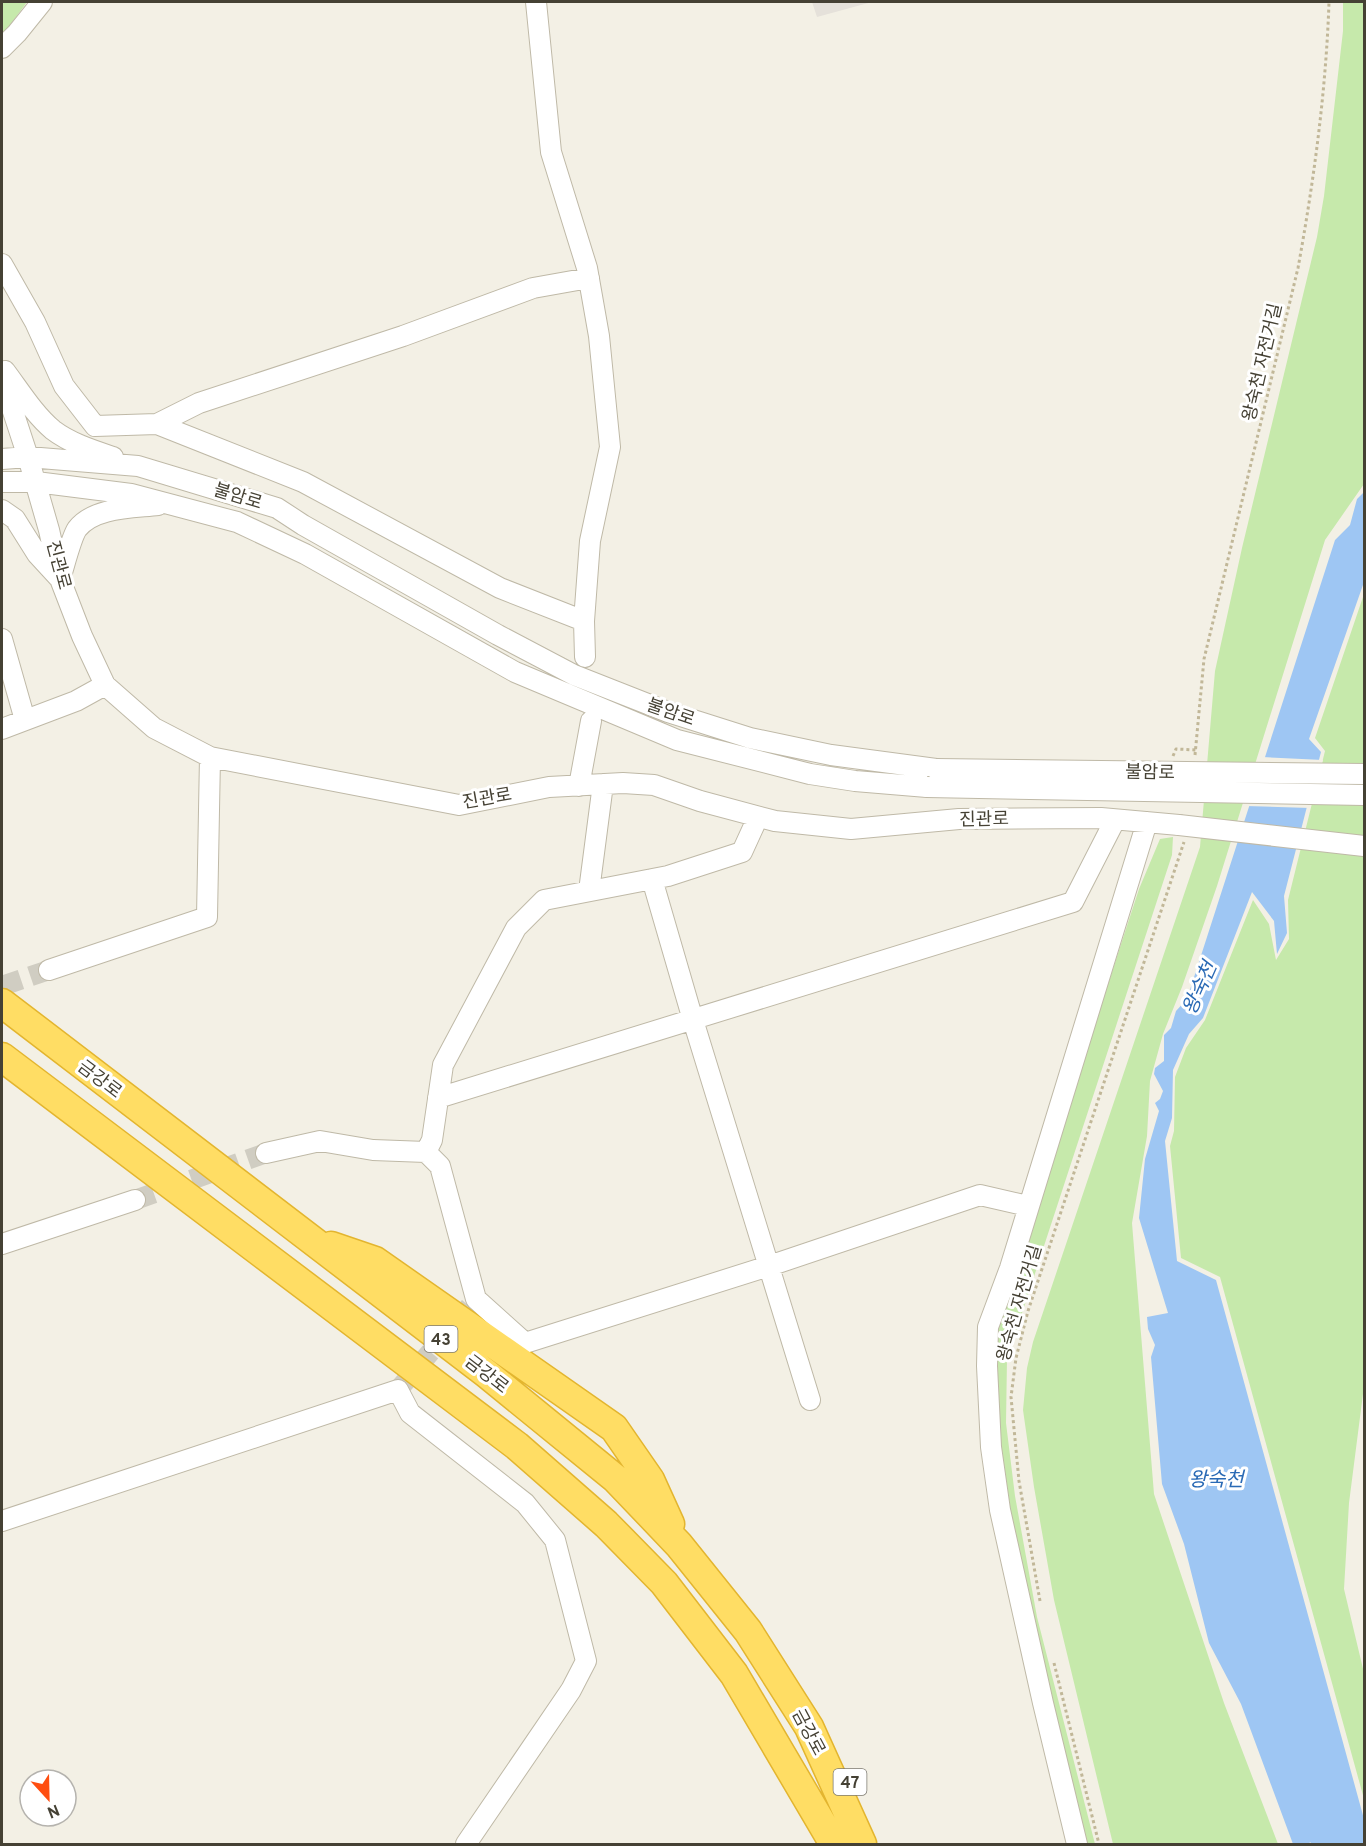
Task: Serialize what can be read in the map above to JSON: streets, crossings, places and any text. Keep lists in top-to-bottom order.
{
  "streets": {
    "highway": ["금강로", "43", "47"],
    "street": ["불암로", "진관로"],
    "path": ["왕숙천 자전거길"]
  },
  "crossings": [
    ["불암로", "진관로"],
    ["금강로", "47"]
  ],
  "water": ["왕숙천"],
  "north": "bottom"
}
